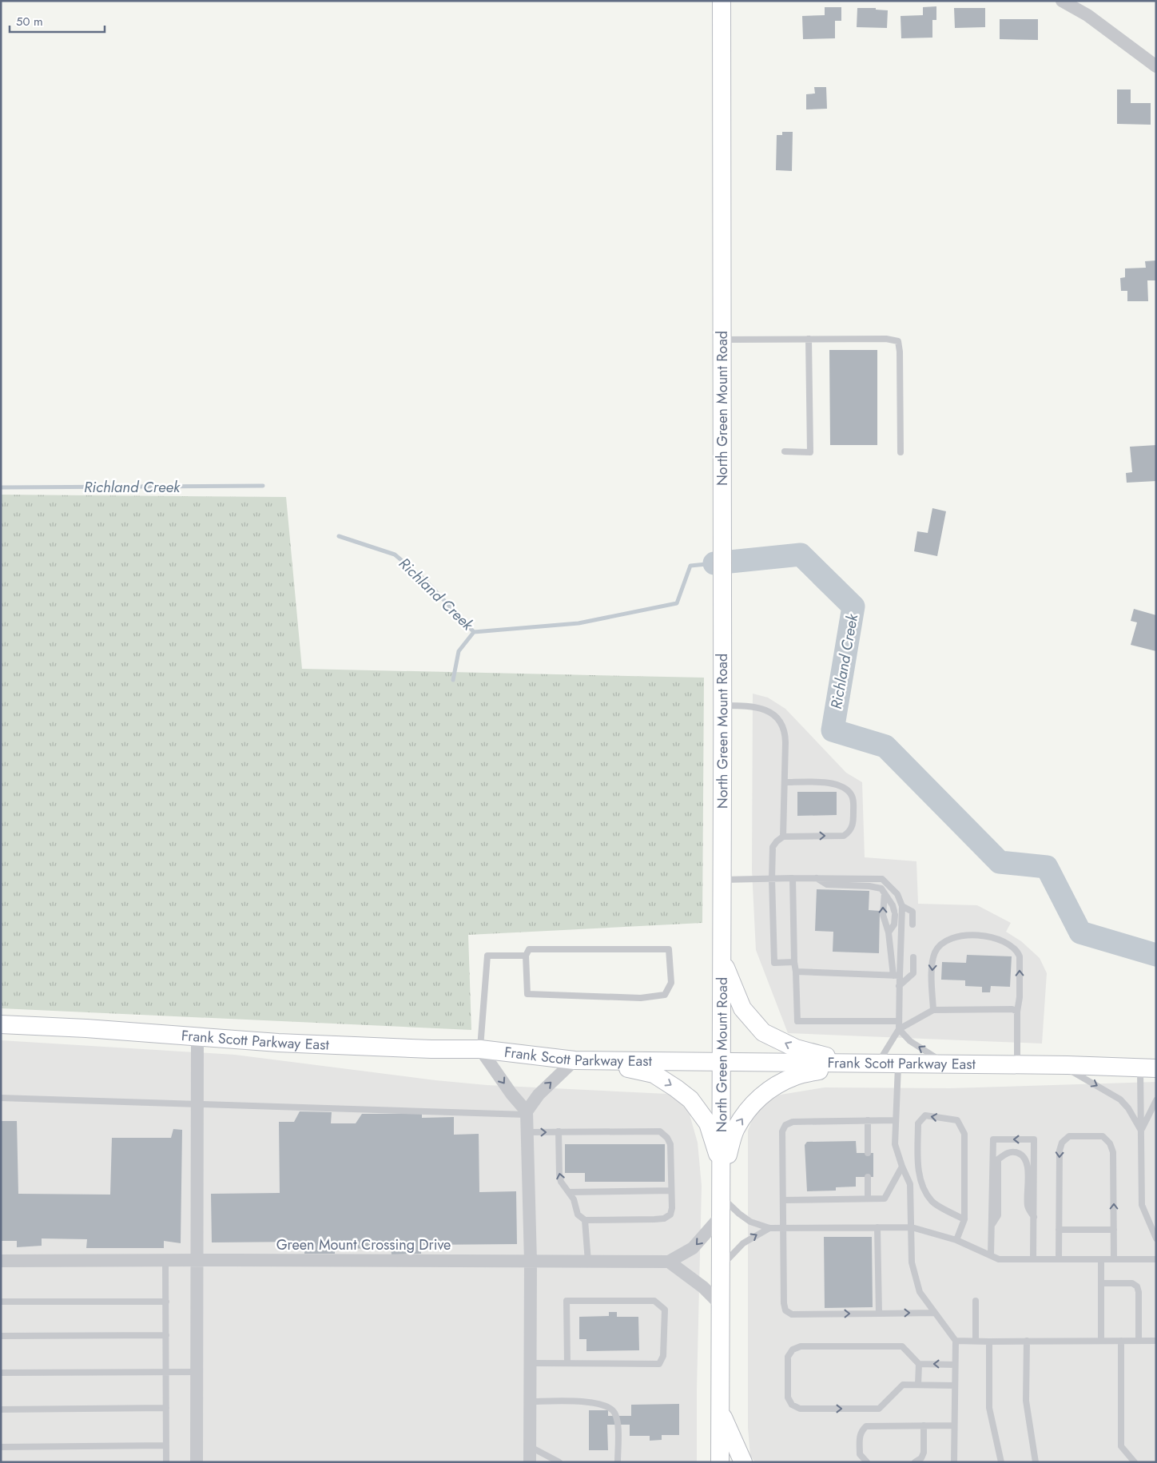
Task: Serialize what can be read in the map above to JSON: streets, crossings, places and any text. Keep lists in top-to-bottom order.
{
  "streets": {
    "main road": ["North Green Mount Road", "Frank Scott Parkway East"],
    "street": ["Green Mount Crossing Drive"]
  },
  "crossings": [
    ["North Green Mount Road", "Frank Scott Parkway East"]
  ],
  "water": ["Richland Creek"],
  "scale_bar": "50 m"
}
